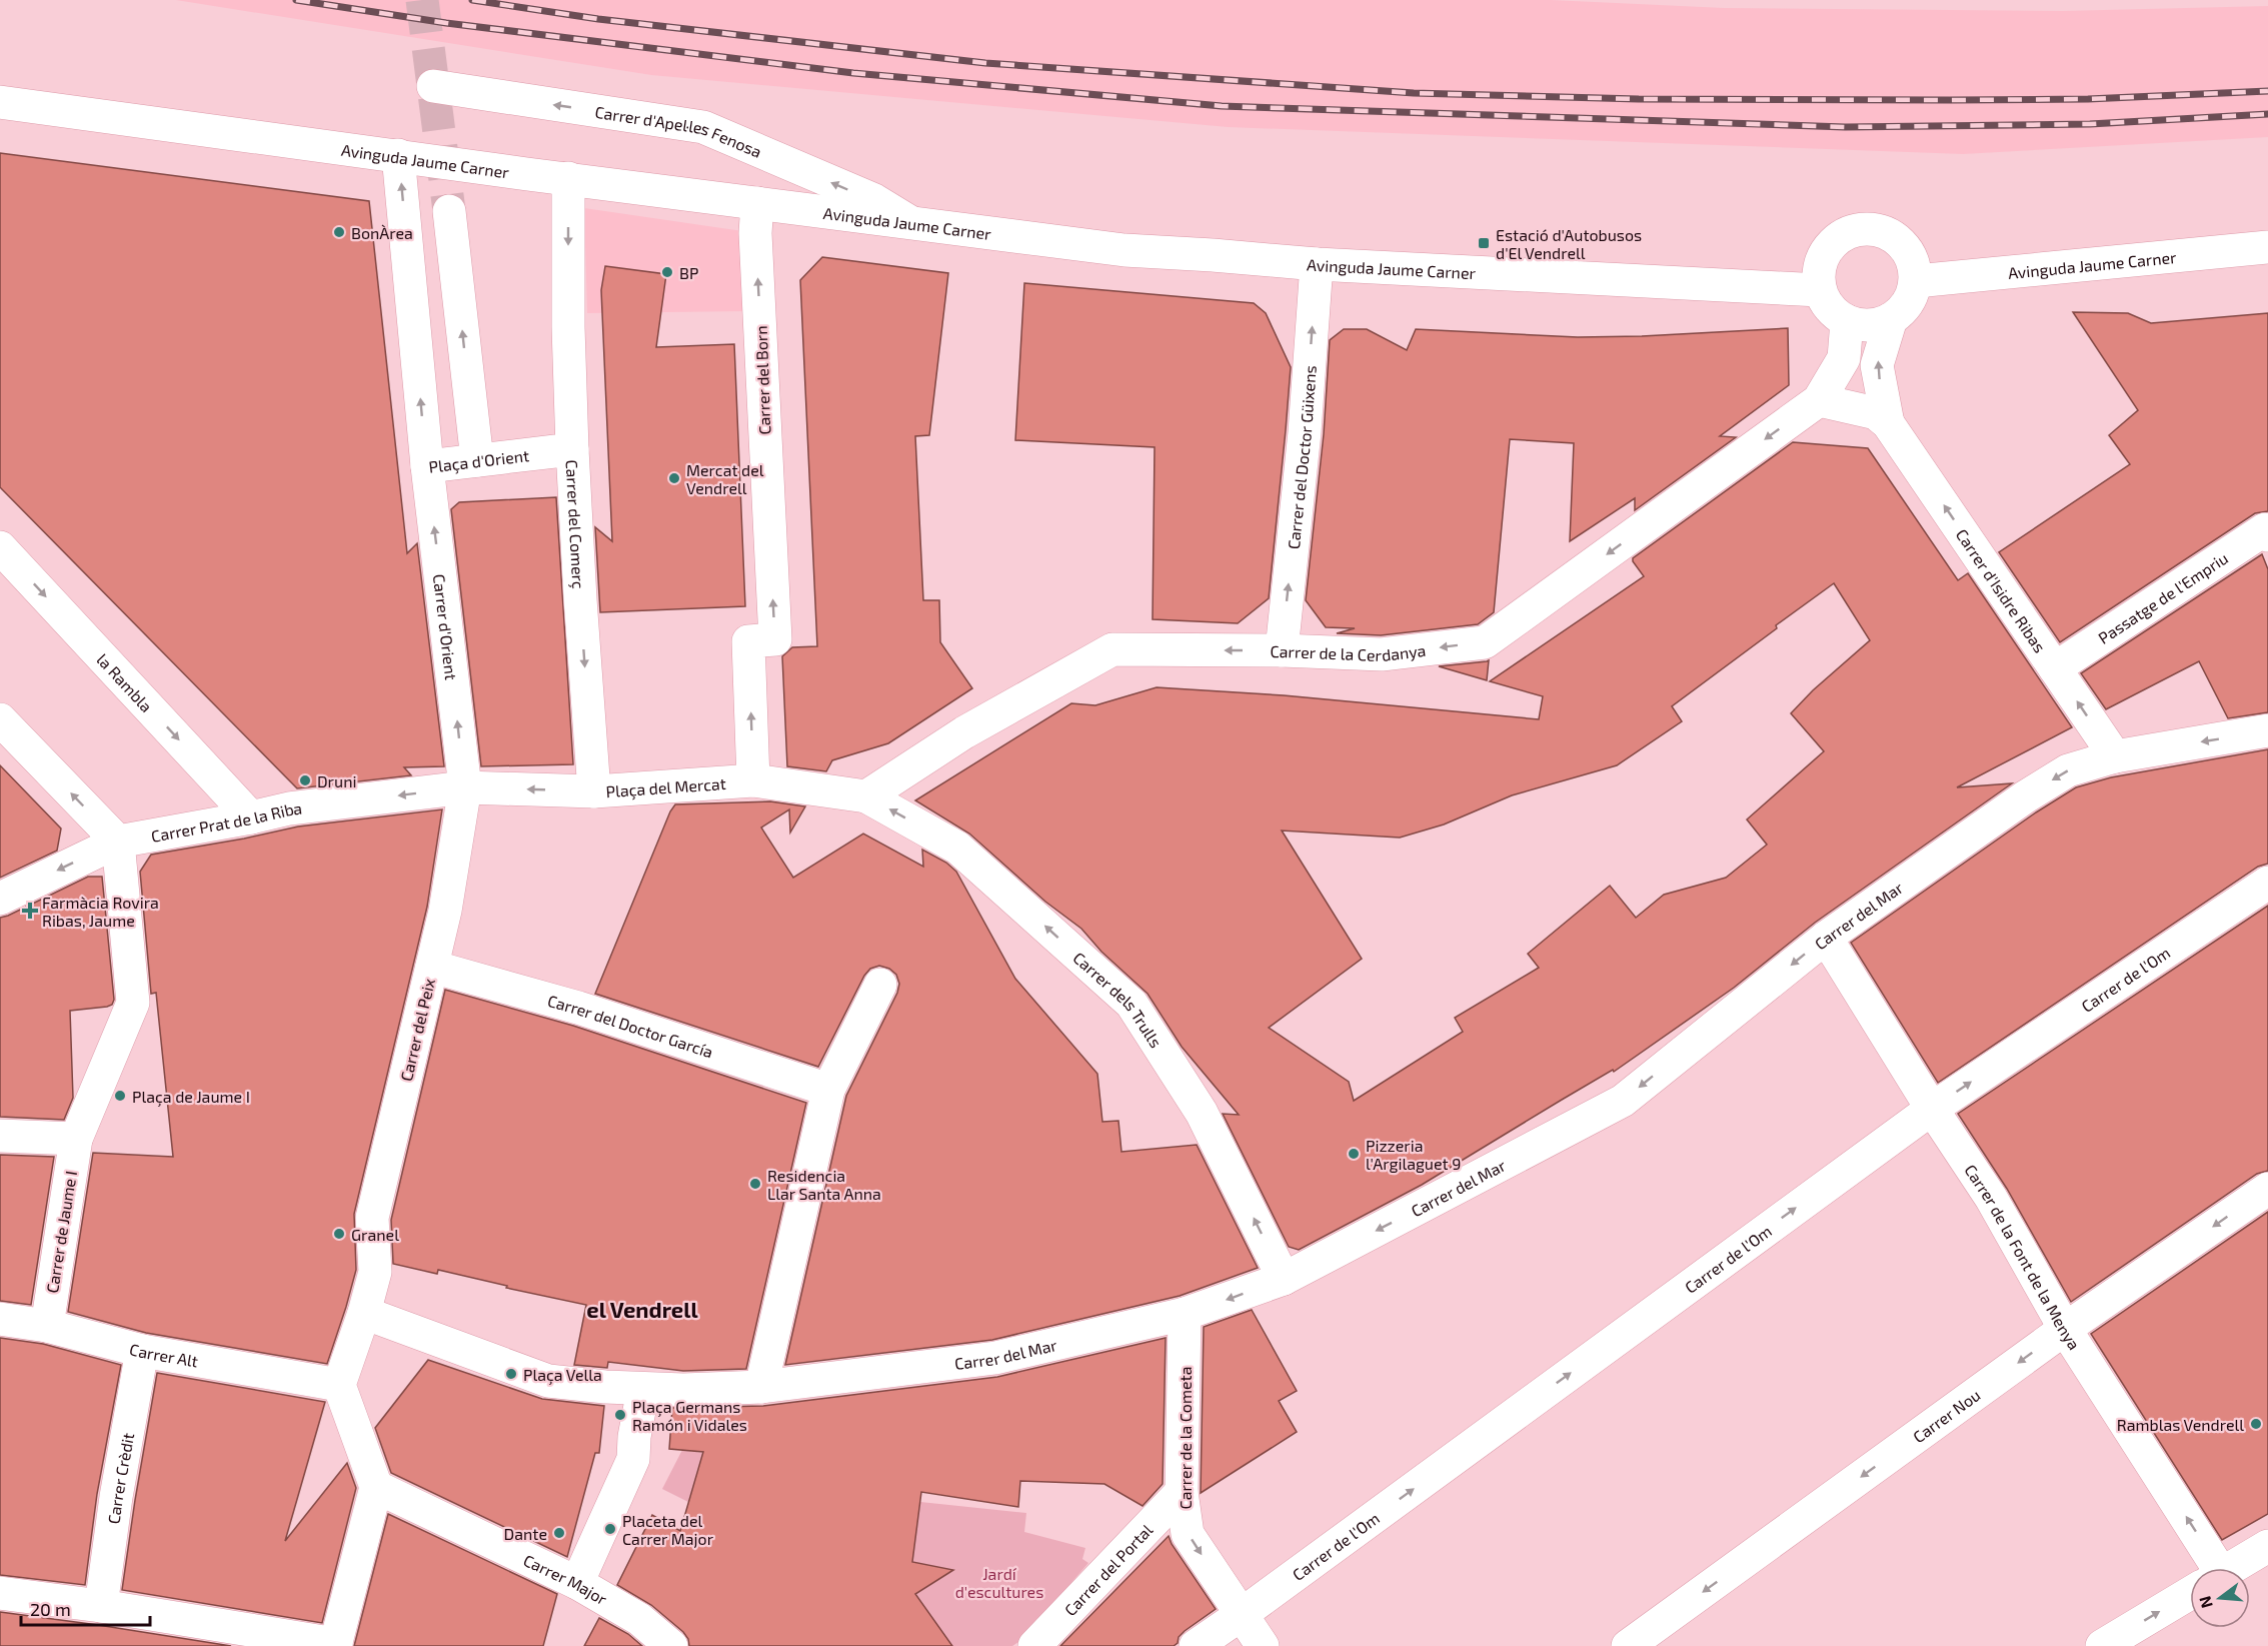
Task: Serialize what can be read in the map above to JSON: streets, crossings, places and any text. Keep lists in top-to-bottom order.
{
  "streets": {
    "street": [
      "Carrer d'Apel·les Fenosa",
      "Avinguda Jaume Carner",
      "Carrer del Born",
      "Plaça d'Orient",
      "Carrer del Doctor Güixens",
      "Carrer del Comerç",
      "Carrer d'Isidre Ribas",
      "Passatge de l'Empriu",
      "Carrer d'Orient",
      "Carrer de la Cerdanya",
      "la Rambla",
      "Plaça del Mercat",
      "Carrer Prat de la Riba",
      "Carrer del Mar",
      "Carrer de l'Om",
      "Carrer dels Trulls",
      "Carrer del Doctor García",
      "Carrer del Peix",
      "Carrer de Jaume I",
      "Carrer de la Font de la Menya",
      "Carrer Alt",
      "Carrer Nou",
      "Carrer de la Cometa",
      "Carrer Crèdit",
      "Carrer del Portal",
      "Carrer Major"
    ]
  },
  "crossings": [
    ["Carrer d'Apel·les Fenosa", "Avinguda Jaume Carner"],
    ["Avinguda Jaume Carner", "Carrer del Born"],
    ["Avinguda Jaume Carner", "Plaça d'Orient"],
    ["Avinguda Jaume Carner", "Carrer del Doctor Güixens"],
    ["Avinguda Jaume Carner", "Carrer d'Isidre Ribas"],
    ["Avinguda Jaume Carner", "Carrer de la Cerdanya"],
    ["Carrer del Born", "Plaça del Mercat"],
    ["Plaça d'Orient", "Carrer del Comerç"],
    ["Plaça d'Orient", "Carrer d'Orient"],
    ["Carrer del Doctor Güixens", "Carrer de la Cerdanya"],
    ["Carrer del Comerç", "Plaça del Mercat"],
    ["Carrer d'Isidre Ribas", "Passatge de l'Empriu"],
    ["Carrer d'Isidre Ribas", "Carrer de la Cerdanya"],
    ["Carrer d'Isidre Ribas", "Carrer del Mar"],
    ["Carrer d'Orient", "Carrer Prat de la Riba"],
    ["Carrer d'Orient", "Carrer del Peix"],
    ["Carrer de la Cerdanya", "Carrer dels Trulls"],
    ["la Rambla", "Carrer Prat de la Riba"],
    ["Plaça del Mercat", "Carrer Prat de la Riba"],
    ["Carrer Prat de la Riba", "Carrer del Peix"],
    ["Carrer del Mar", "Carrer dels Trulls"],
    ["Carrer del Mar", "Carrer del Peix"],
    ["Carrer del Mar", "Carrer de la Font de la Menya"],
    ["Carrer del Mar", "Carrer de la Cometa"],
    ["Carrer de l'Om", "Carrer de la Font de la Menya"],
    ["Carrer de l'Om", "Carrer de la Cometa"],
    ["Carrer del Doctor García", "Carrer del Peix"],
    ["Carrer de Jaume I", "Carrer Alt"],
    ["Carrer de la Font de la Menya", "Carrer Nou"],
    ["Carrer Alt", "Carrer Crèdit"],
    ["Carrer de la Cometa", "Carrer del Portal"]
  ],
  "one_way": [
    "Carrer d'Apel·les Fenosa",
    "Carrer del Doctor Güixens",
    "Carrer d'Isidre Ribas",
    "Carrer d'Orient",
    "Carrer de la Cerdanya",
    "Plaça del Mercat",
    "Carrer Prat de la Riba",
    "Carrer del Mar",
    "Carrer de l'Om",
    "Carrer dels Trulls",
    "Carrer de la Font de la Menya",
    "Carrer Nou",
    "Carrer de la Cometa"
  ],
  "districts": ["el Vendrell"],
  "parks": ["Jardí d'escultures"],
  "places": {
    "other": [
      "BonÀrea",
      "BP",
      "Mercat del Vendrell",
      "Druni",
      "Plaça de Jaume I",
      "Pizzeria l'Argilaguet 9",
      "Residencia Llar Santa Anna",
      "Granel",
      "Plaça Vella",
      "Plaça Germans Ramón i Vidales",
      "Ramblas Vendrell",
      "Placeta del Carrer Major",
      "Dante"
    ],
    "transit": ["Estació d'Autobusos d'El Vendrell"],
    "health": ["Farmàcia Rovira Ribas, Jaume"]
  },
  "scale_bar": "20 m",
  "north": "left"
}
